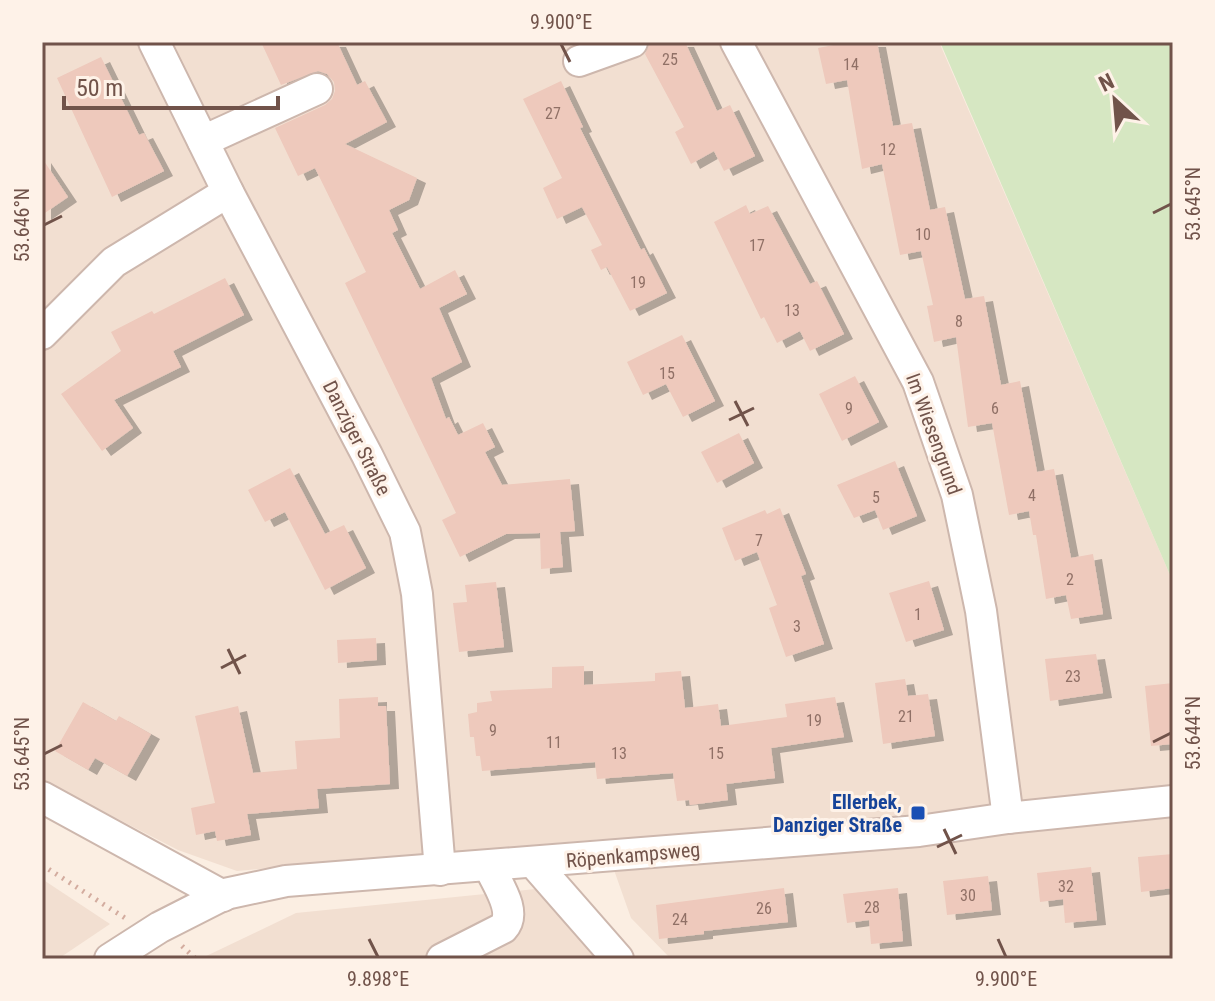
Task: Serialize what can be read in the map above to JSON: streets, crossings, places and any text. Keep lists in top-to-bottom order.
{
  "streets": {
    "street": ["Im Wiesengrund", "Danziger Straße", "Röpenkampsweg"]
  },
  "crossings": [
    ["Im Wiesengrund", "Röpenkampsweg"],
    ["Danziger Straße", "Röpenkampsweg"]
  ],
  "places": {
    "transit": ["Ellerbek, Danziger Straße"]
  },
  "house_numbers": [
    "25",
    "14",
    "27",
    "12",
    "10",
    "17",
    "19",
    "13",
    "8",
    "15",
    "9",
    "6",
    "4",
    "5",
    "7",
    "2",
    "1",
    "3",
    "23",
    "21",
    "19",
    "9",
    "11",
    "13",
    "15",
    "32",
    "30",
    "28",
    "26",
    "24"
  ],
  "scale_bar": "50 m",
  "north": "top left",
  "coordinates": [
    "9.900°E",
    "53.645°N",
    "53.646°N",
    "53.644°N",
    "9.898°E"
  ]
}
